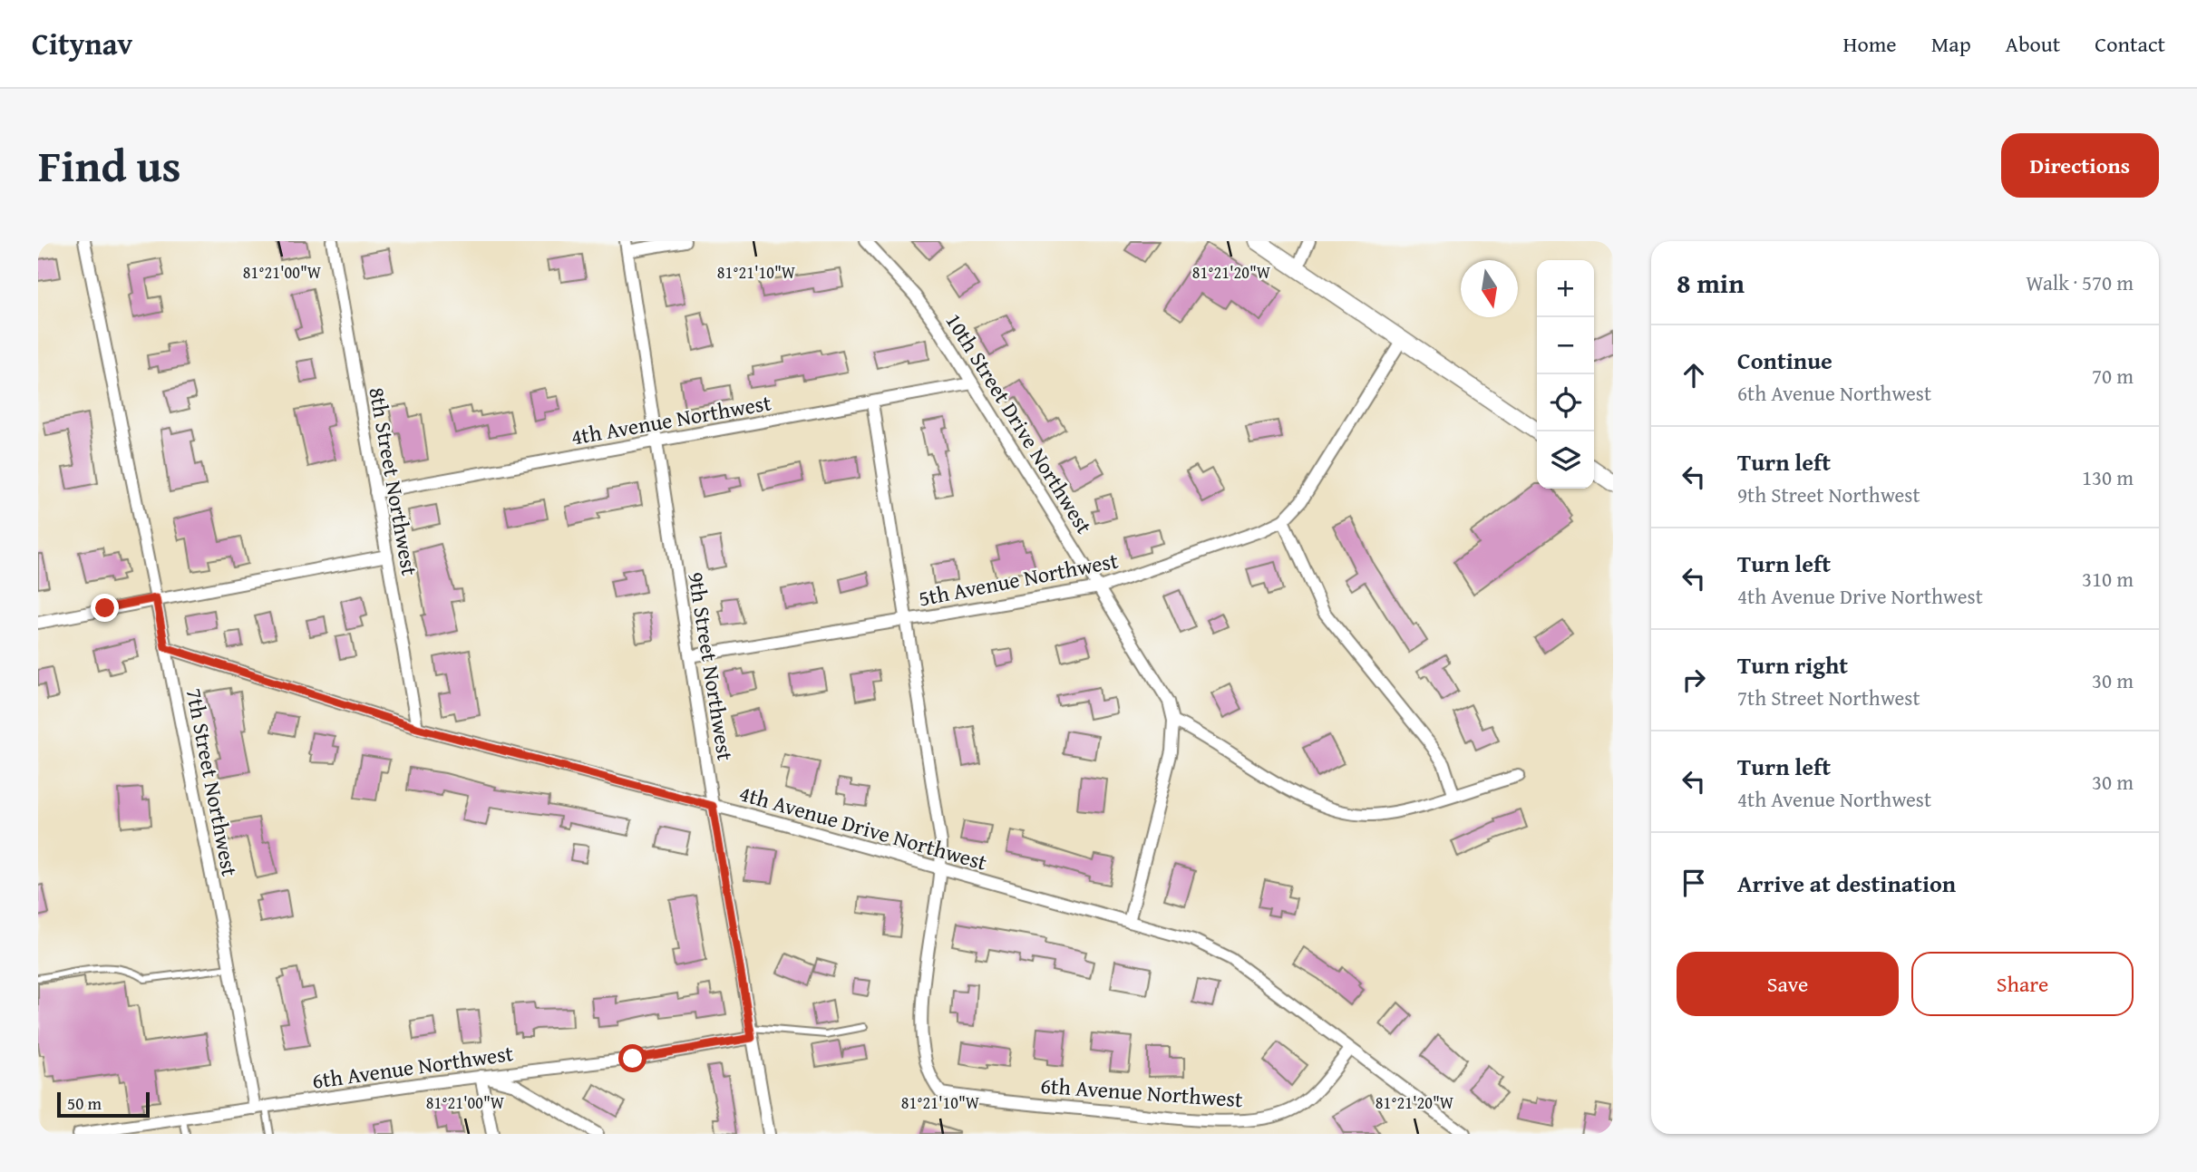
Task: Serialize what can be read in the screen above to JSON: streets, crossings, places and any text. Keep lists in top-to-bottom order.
{
  "streets": {
    "street": [
      "4th Avenue Northwest",
      "10th Street Drive Northwest",
      "8th Street Northwest",
      "5th Avenue Northwest",
      "9th Street Northwest",
      "7th Street Northwest",
      "4th Avenue Drive Northwest",
      "6th Avenue Northwest"
    ]
  },
  "crossings": [
    ["4th Avenue Northwest", "10th Street Drive Northwest"],
    ["4th Avenue Northwest", "8th Street Northwest"],
    ["4th Avenue Northwest", "9th Street Northwest"],
    ["10th Street Drive Northwest", "5th Avenue Northwest"],
    ["10th Street Drive Northwest", "4th Avenue Drive Northwest"],
    ["8th Street Northwest", "4th Avenue Drive Northwest"],
    ["5th Avenue Northwest", "9th Street Northwest"],
    ["9th Street Northwest", "4th Avenue Drive Northwest"],
    ["9th Street Northwest", "6th Avenue Northwest"],
    ["7th Street Northwest", "4th Avenue Drive Northwest"],
    ["7th Street Northwest", "6th Avenue Northwest"],
    ["4th Avenue Drive Northwest", "6th Avenue Northwest"]
  ],
  "scale_bar": "50 m",
  "north": "bottom",
  "page": {
    "header": "Citynav",
    "nav": [
      "Home",
      "Map",
      "About",
      "Contact"
    ],
    "title": "Find us",
    "buttons": [
      "Directions",
      ["Save", "Share"]
    ],
    "heading": ["8 min", "Walk · 570 m"],
    "map_buttons": ["+", "−"],
    "list": [
      ["Continue", "6th Avenue Northwest", "70 m"],
      ["Turn left", "9th Street Northwest", "130 m"],
      ["Turn left", "4th Avenue Drive Northwest", "310 m"],
      ["Turn right", "7th Street Northwest", "30 m"],
      ["Turn left", "4th Avenue Northwest", "30 m"],
      "Arrive at destination"
    ],
    "scale": "50 m"
  },
  "coordinates": ["81°21'00\"W", "81°21'10\"W", "81°21'20\"W"]
}
